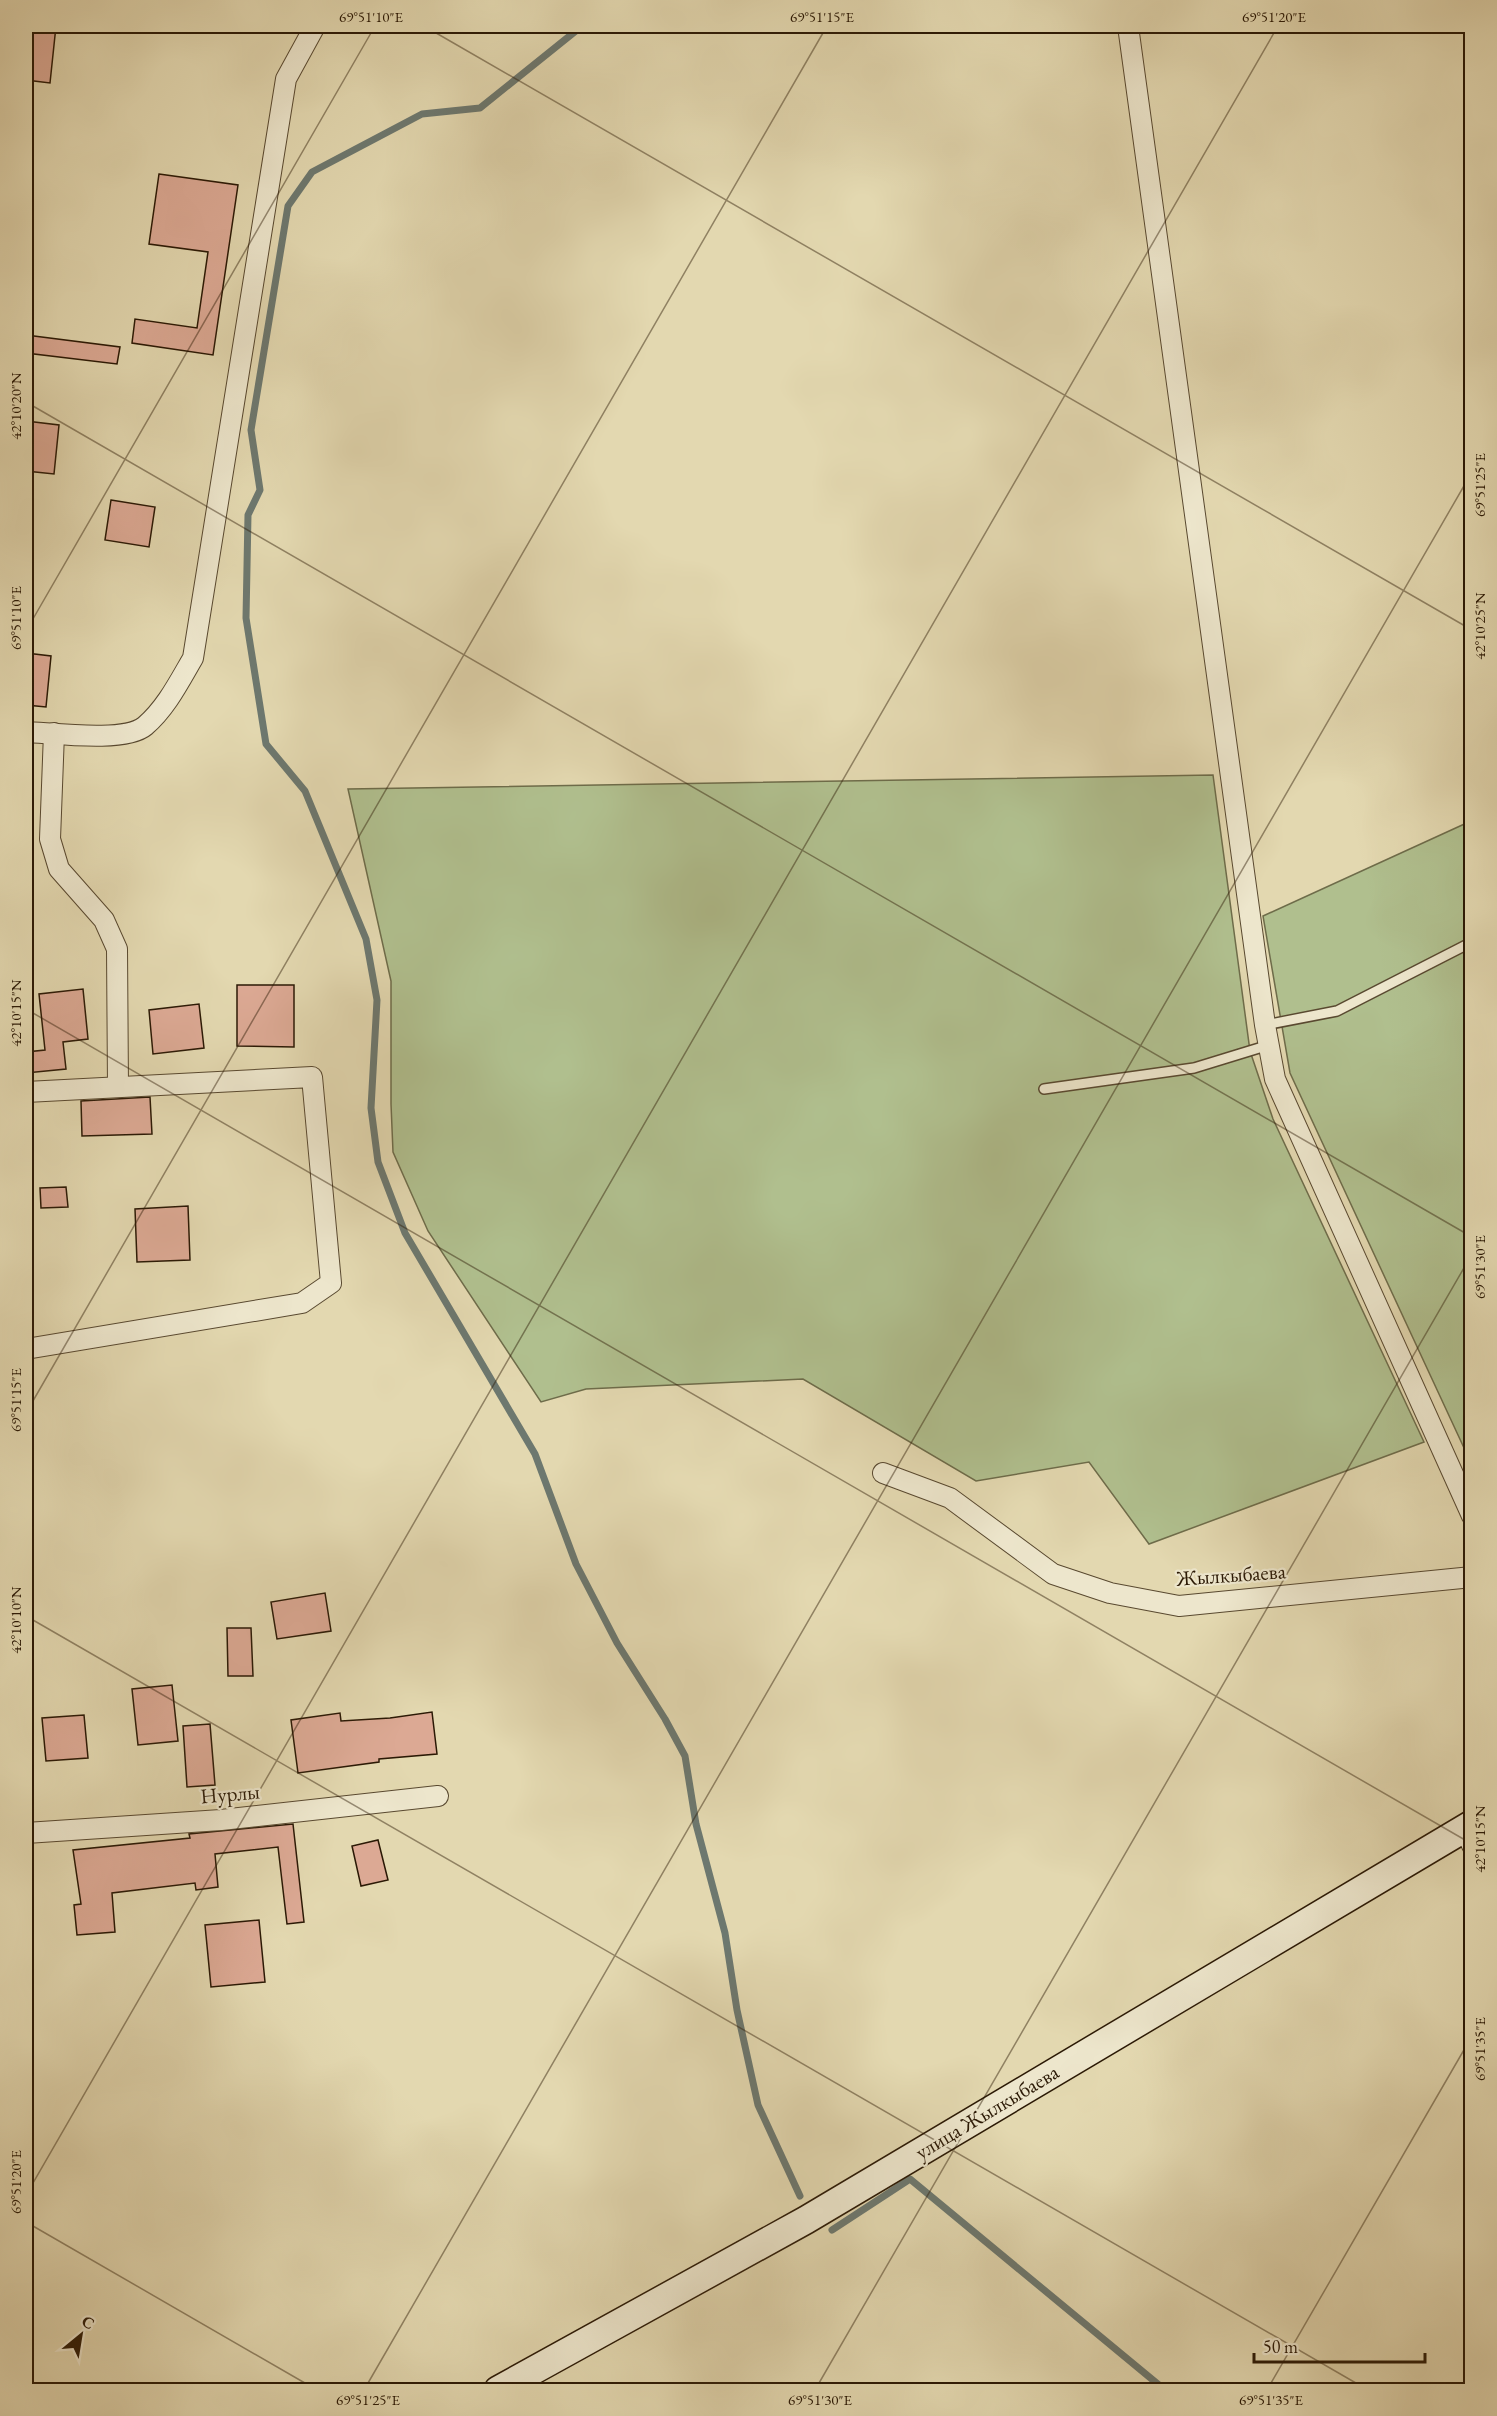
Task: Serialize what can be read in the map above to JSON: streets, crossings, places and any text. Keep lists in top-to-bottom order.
{
  "streets": {
    "main road": ["улица Жылкыбаева"],
    "street": ["Жылкыбаева", "Нурлы"]
  },
  "scale_bar": "50 m",
  "north": "top right",
  "coordinates": [
    "69°51'10\"E",
    "69°51'15\"E",
    "69°51'20\"E",
    "42°10'20\"N",
    "69°51'25\"E",
    "42°10'25\"N",
    "42°10'15\"N",
    "69°51'30\"E",
    "42°10'10\"N",
    "69°51'35\"E"
  ]
}
